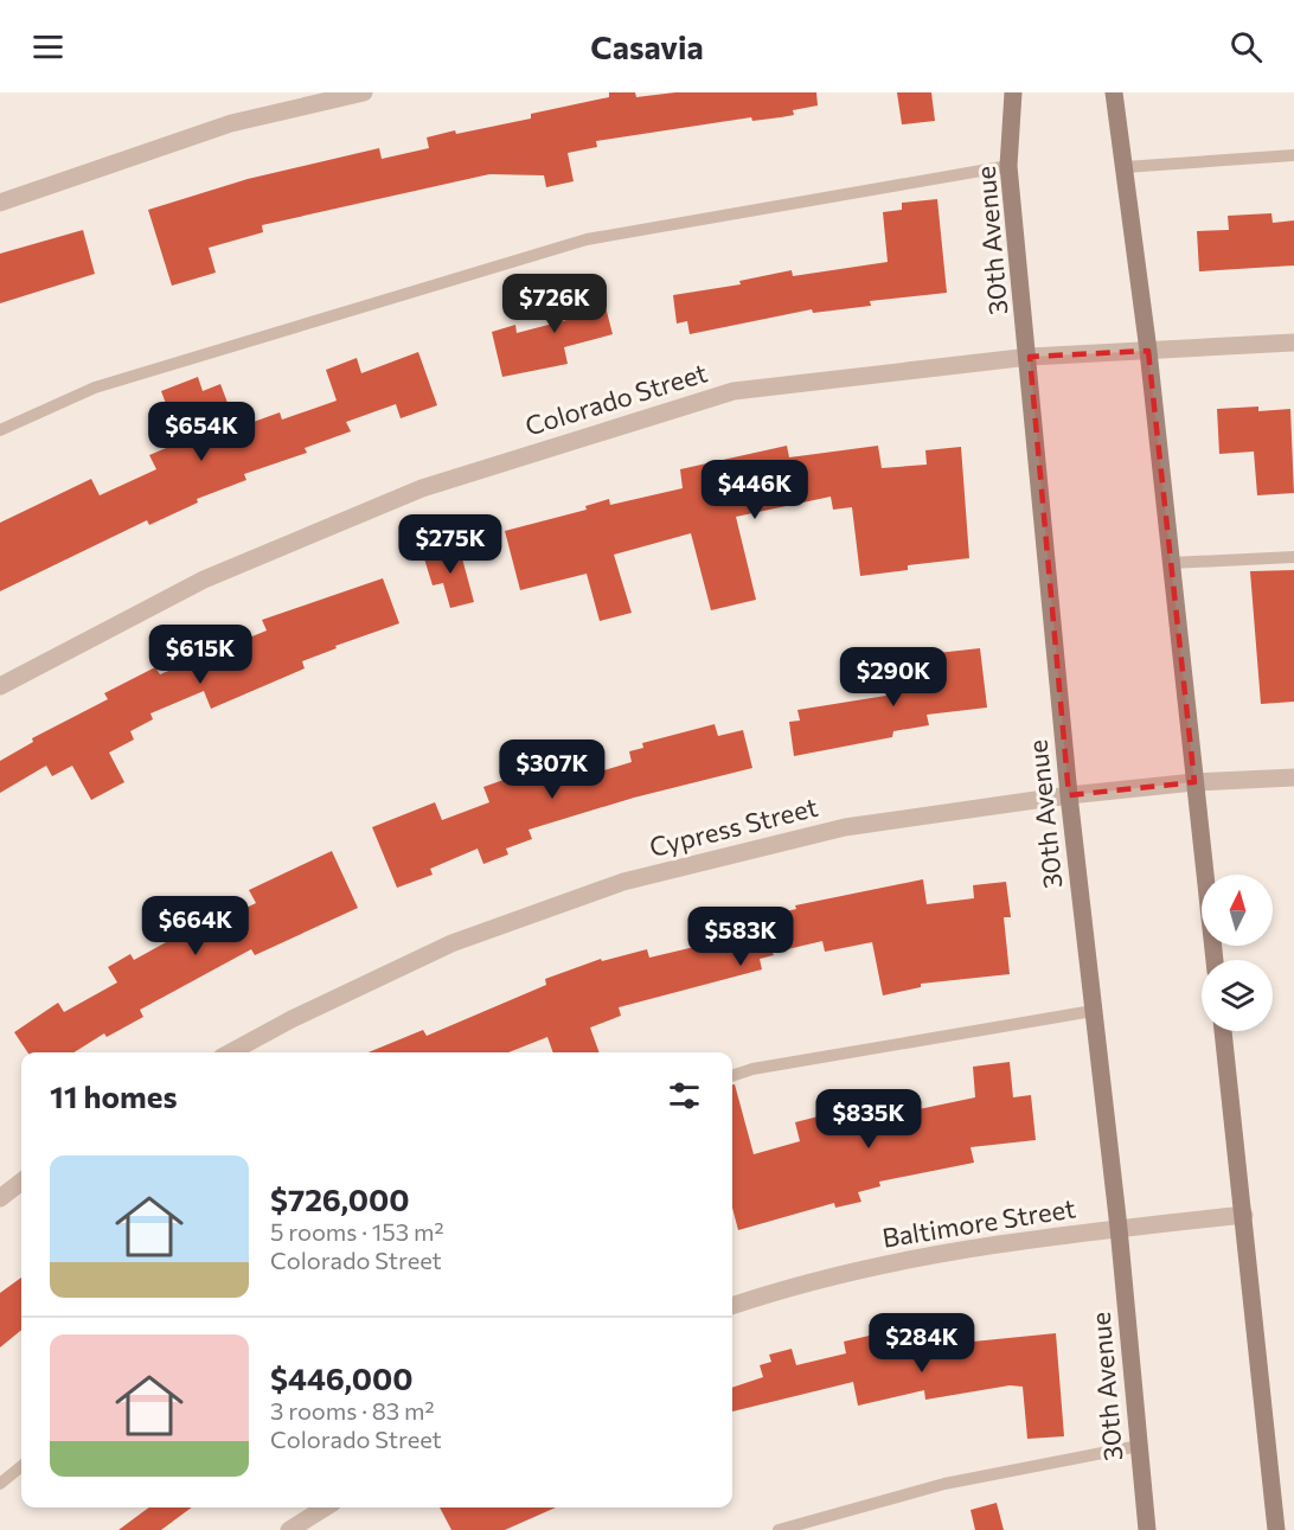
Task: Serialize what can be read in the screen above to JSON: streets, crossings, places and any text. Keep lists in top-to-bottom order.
{
  "streets": {
    "street": [
      "30th Avenue",
      "Colorado Street",
      "Cypress Street",
      "Baltimore Street"
    ]
  },
  "crossings": [
    ["30th Avenue", "Colorado Street"],
    ["30th Avenue", "Cypress Street"],
    ["30th Avenue", "Baltimore Street"]
  ],
  "north": "top",
  "page": {
    "header": "Casavia",
    "price": [
      "$726K",
      "$654K",
      "$446K",
      "$275K",
      "$615K",
      "$290K",
      "$307K",
      "$664K",
      "$583K",
      "$835K",
      "$284K"
    ],
    "heading": "11 homes",
    "list": [
      {
        "name": "$726,000",
        "note": "5 rooms · 153 m² · Colorado Street"
      },
      {
        "name": "$446,000",
        "note": "3 rooms · 83 m² · Colorado Street"
      }
    ]
  }
}
